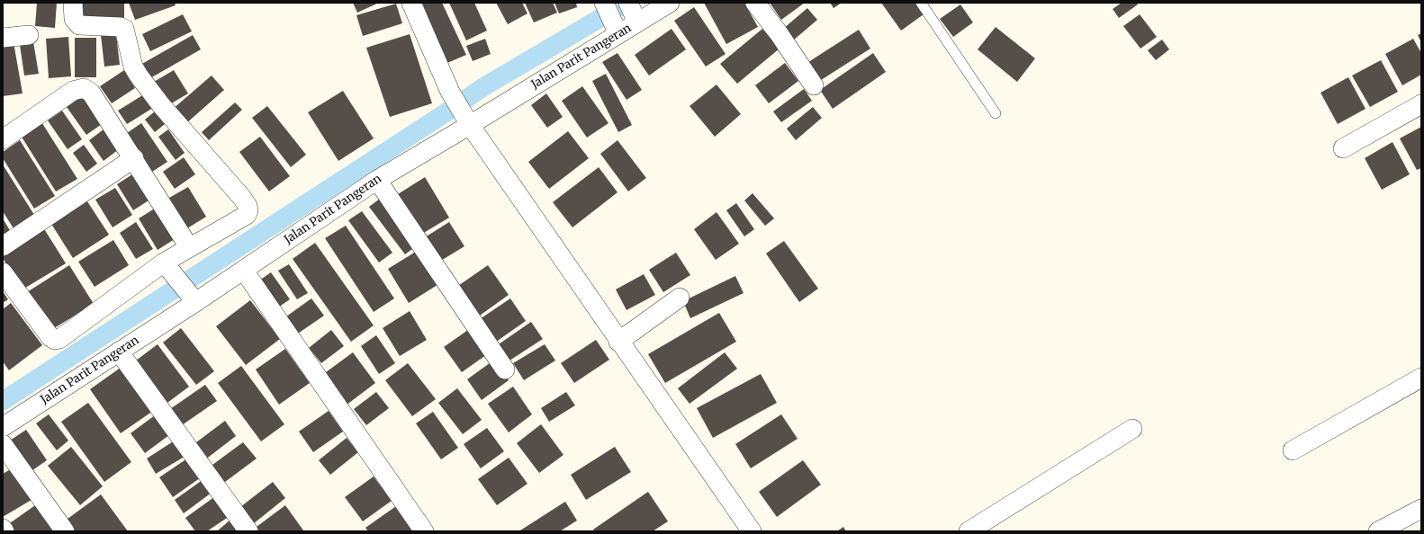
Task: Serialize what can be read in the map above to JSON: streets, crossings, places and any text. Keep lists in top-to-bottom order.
{
  "streets": {
    "street": ["Jalan Parit Pangeran"]
  }
}
